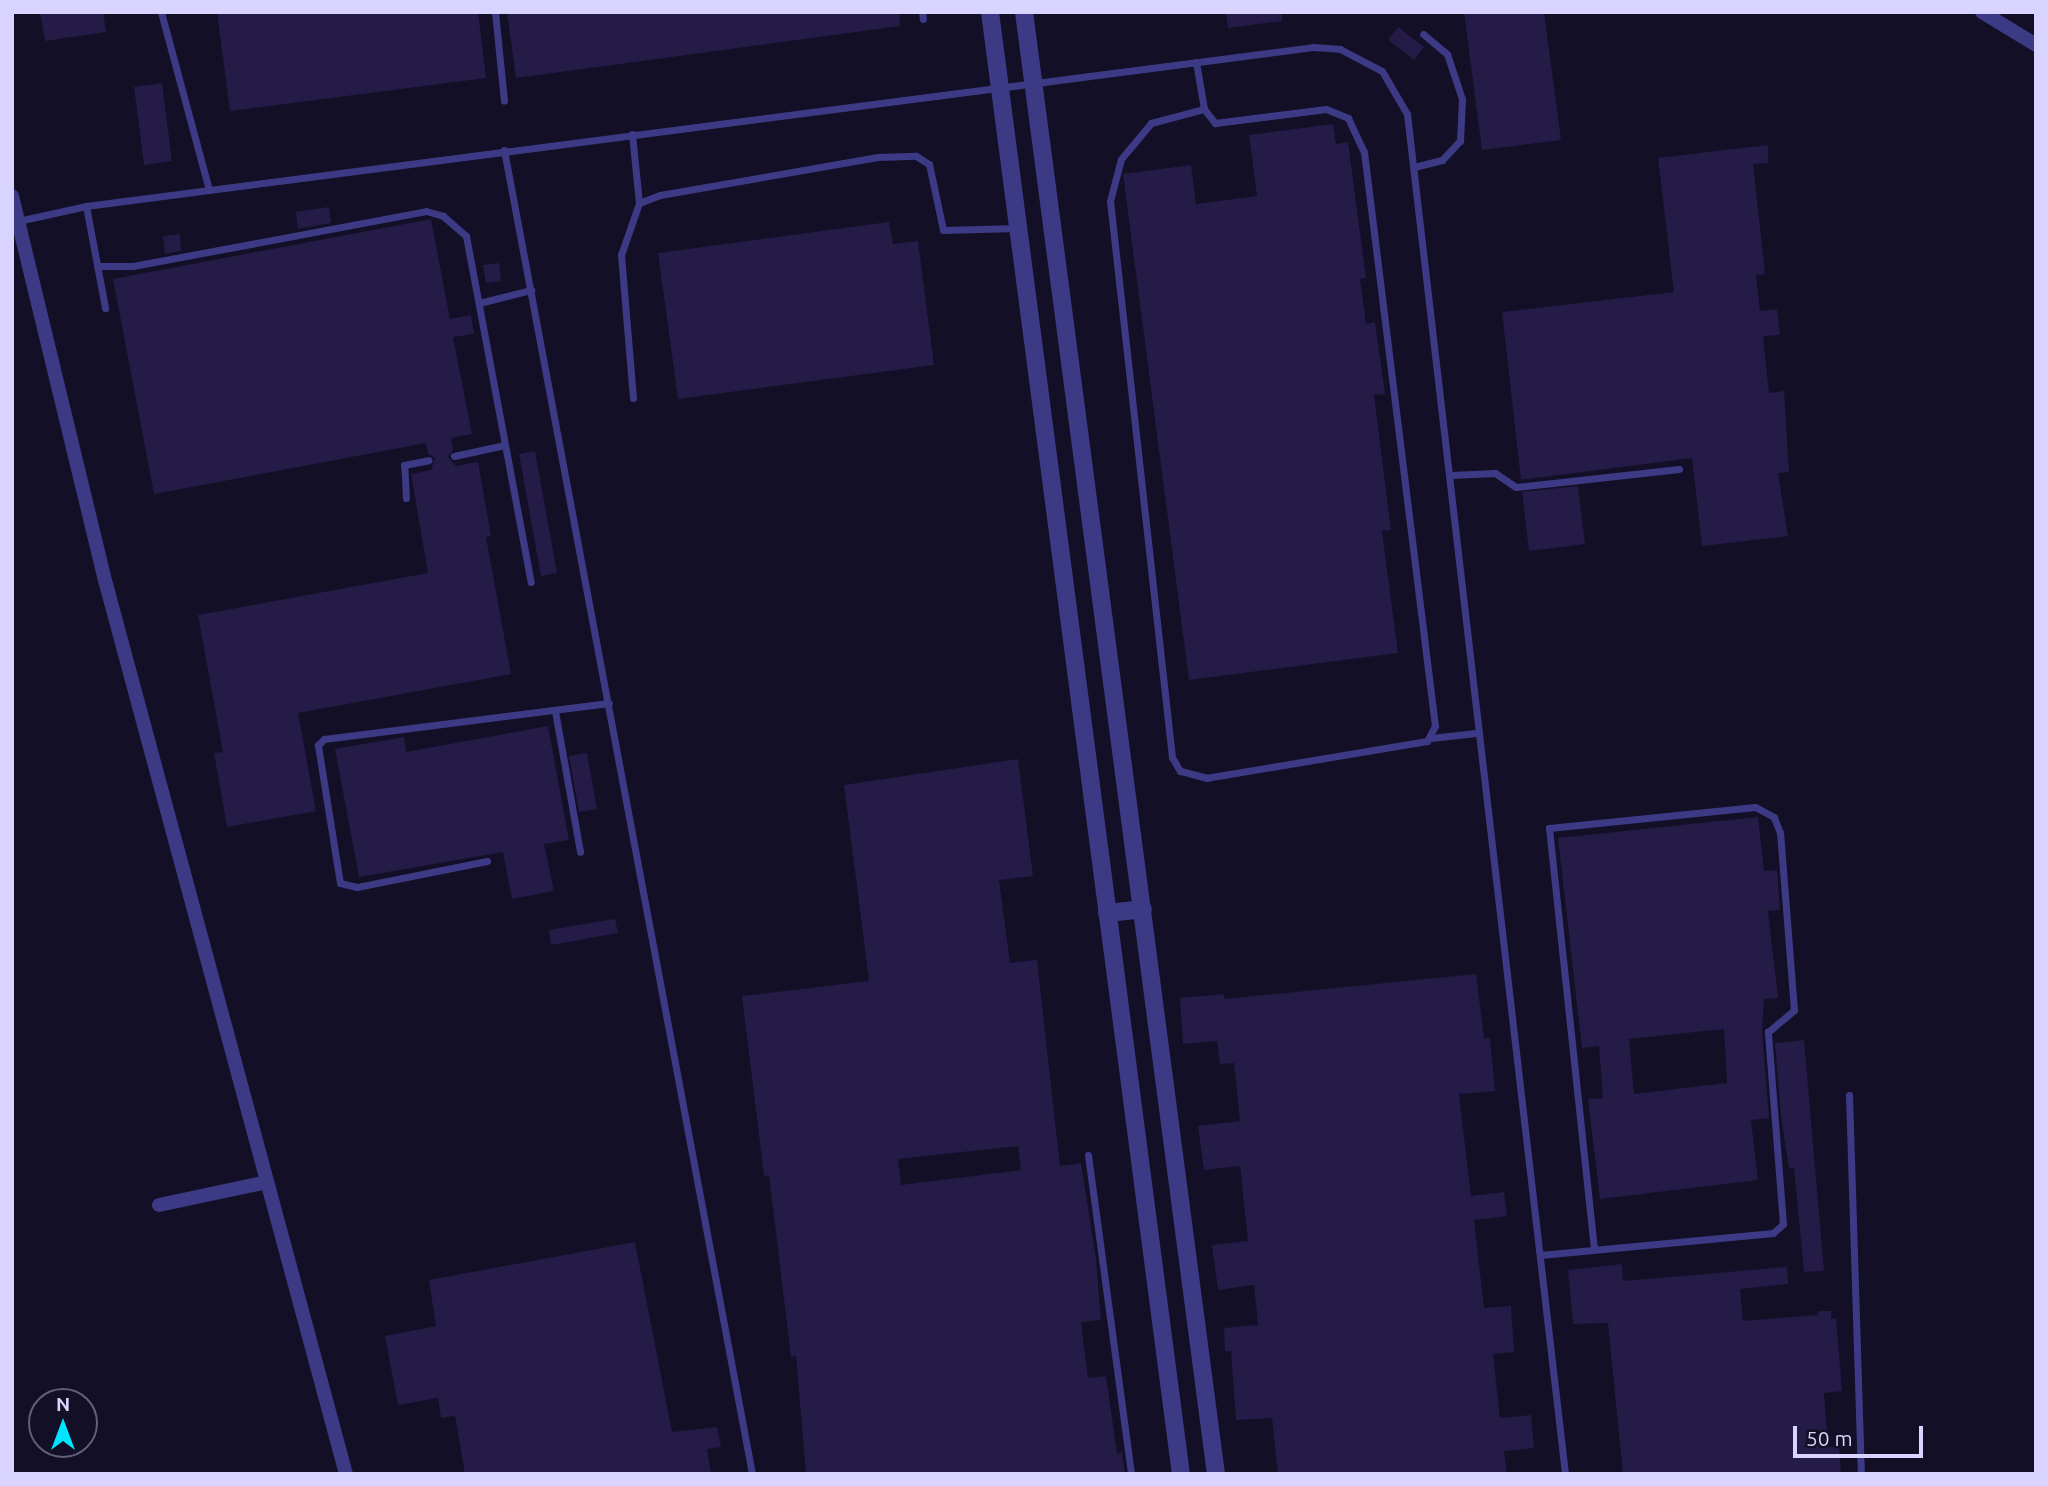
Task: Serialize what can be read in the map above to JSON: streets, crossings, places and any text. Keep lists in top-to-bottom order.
{
  "scale_bar": "50 m",
  "north": "top"
}
